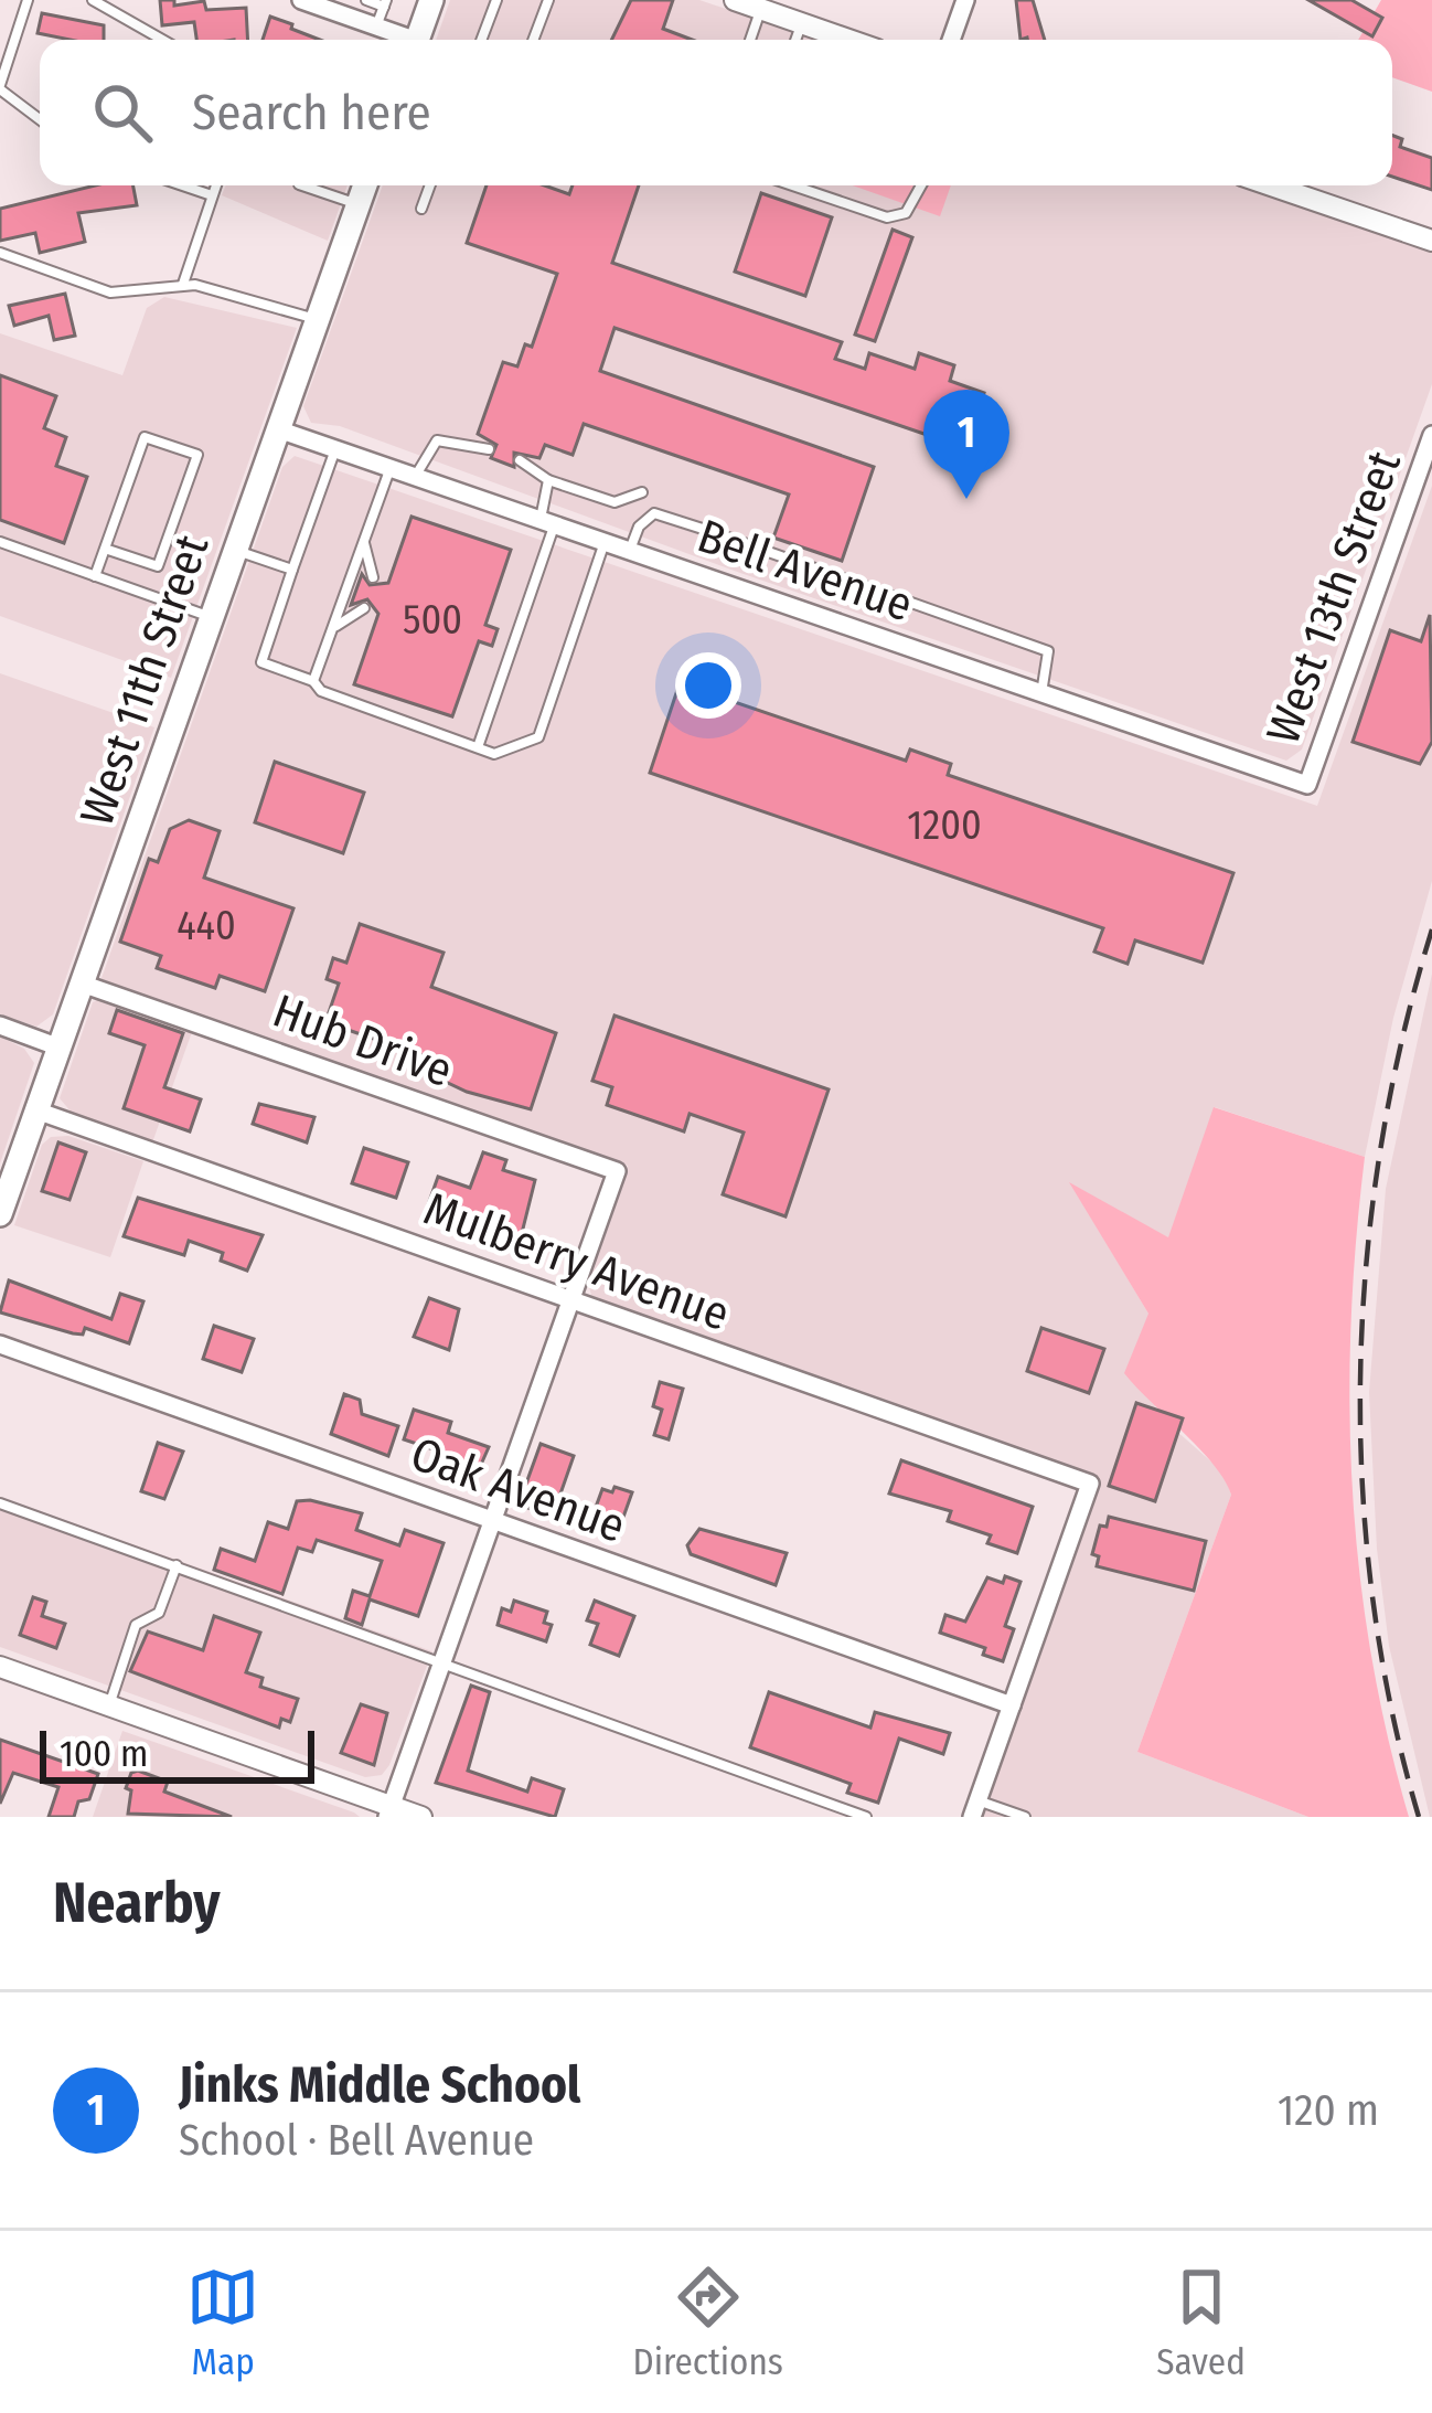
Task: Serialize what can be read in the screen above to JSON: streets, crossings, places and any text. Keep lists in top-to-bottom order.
{
  "streets": {
    "main road": ["West 11th Street"],
    "street": [
      "Bell Avenue",
      "West 13th Street",
      "Hub Drive",
      "Mulberry Avenue",
      "Oak Avenue"
    ]
  },
  "crossings": [
    ["Bell Avenue", "West 13th Street"],
    ["Bell Avenue", "West 11th Street"],
    ["West 11th Street", "Hub Drive"],
    ["West 11th Street", "Mulberry Avenue"],
    ["Hub Drive", "Mulberry Avenue"],
    ["Mulberry Avenue", "Oak Avenue"]
  ],
  "house_numbers": ["500", "1200", "440"],
  "scale_bar": "100 m",
  "page": {
    "search": "Search here",
    "pins": "1",
    "scale": "100 m",
    "heading": "Nearby",
    "list": [
      {
        "mark": "1",
        "name": "Jinks Middle School",
        "note": "School · Bell Avenue",
        "value": "120 m"
      }
    ],
    "nav": ["Map", "Directions", "Saved"]
  }
}
